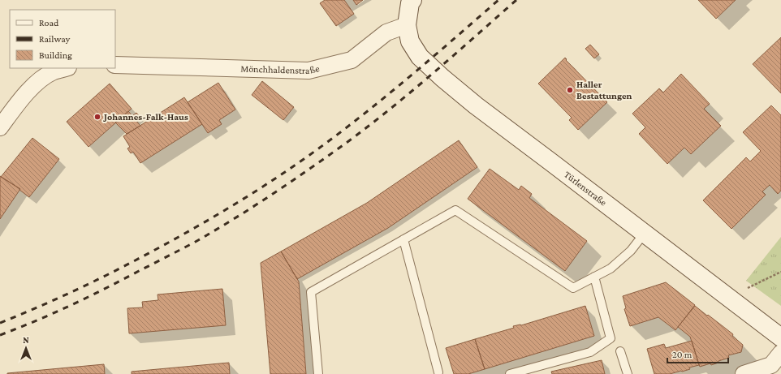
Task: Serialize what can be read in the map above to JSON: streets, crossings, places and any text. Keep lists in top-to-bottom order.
{
  "streets": {
    "street": ["Mönchhaldenstraße", "Türlenstraße"]
  },
  "crossings": [
    ["Mönchhaldenstraße", "Türlenstraße"]
  ],
  "places": ["Haller Bestattungen", "Johannes-Falk-Haus"],
  "legend": ["Road", "Railway", "Building"],
  "scale_bar": "20 m",
  "north": "top"
}
